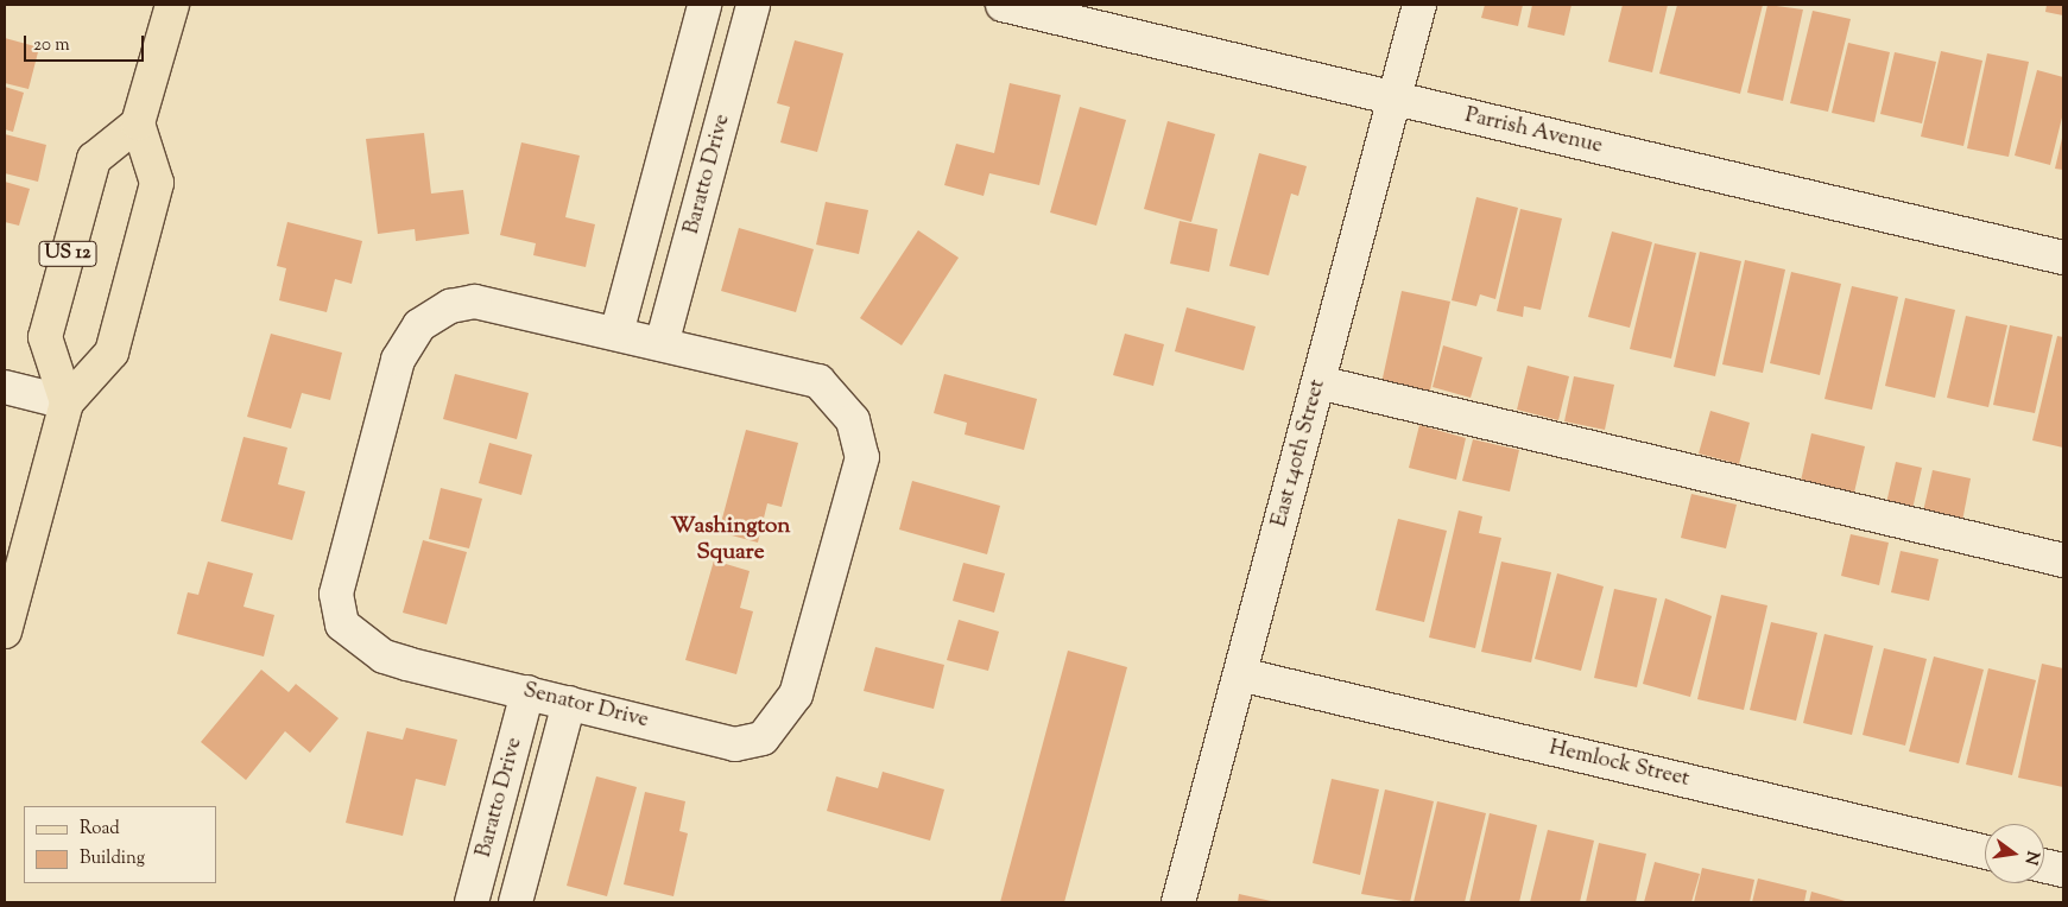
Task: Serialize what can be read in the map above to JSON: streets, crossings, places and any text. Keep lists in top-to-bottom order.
{
  "streets": {
    "main road": ["US 12"],
    "street": [
      "Parrish Avenue",
      "Baratto Drive",
      "East 140th Street",
      "Senator Drive",
      "Hemlock Street"
    ]
  },
  "crossings": [
    ["Parrish Avenue", "East 140th Street"],
    ["Baratto Drive", "Senator Drive"],
    ["East 140th Street", "Hemlock Street"]
  ],
  "districts": ["Washington Square"],
  "legend": ["Road", "Building"],
  "scale_bar": "20 m",
  "north": "right"
}
